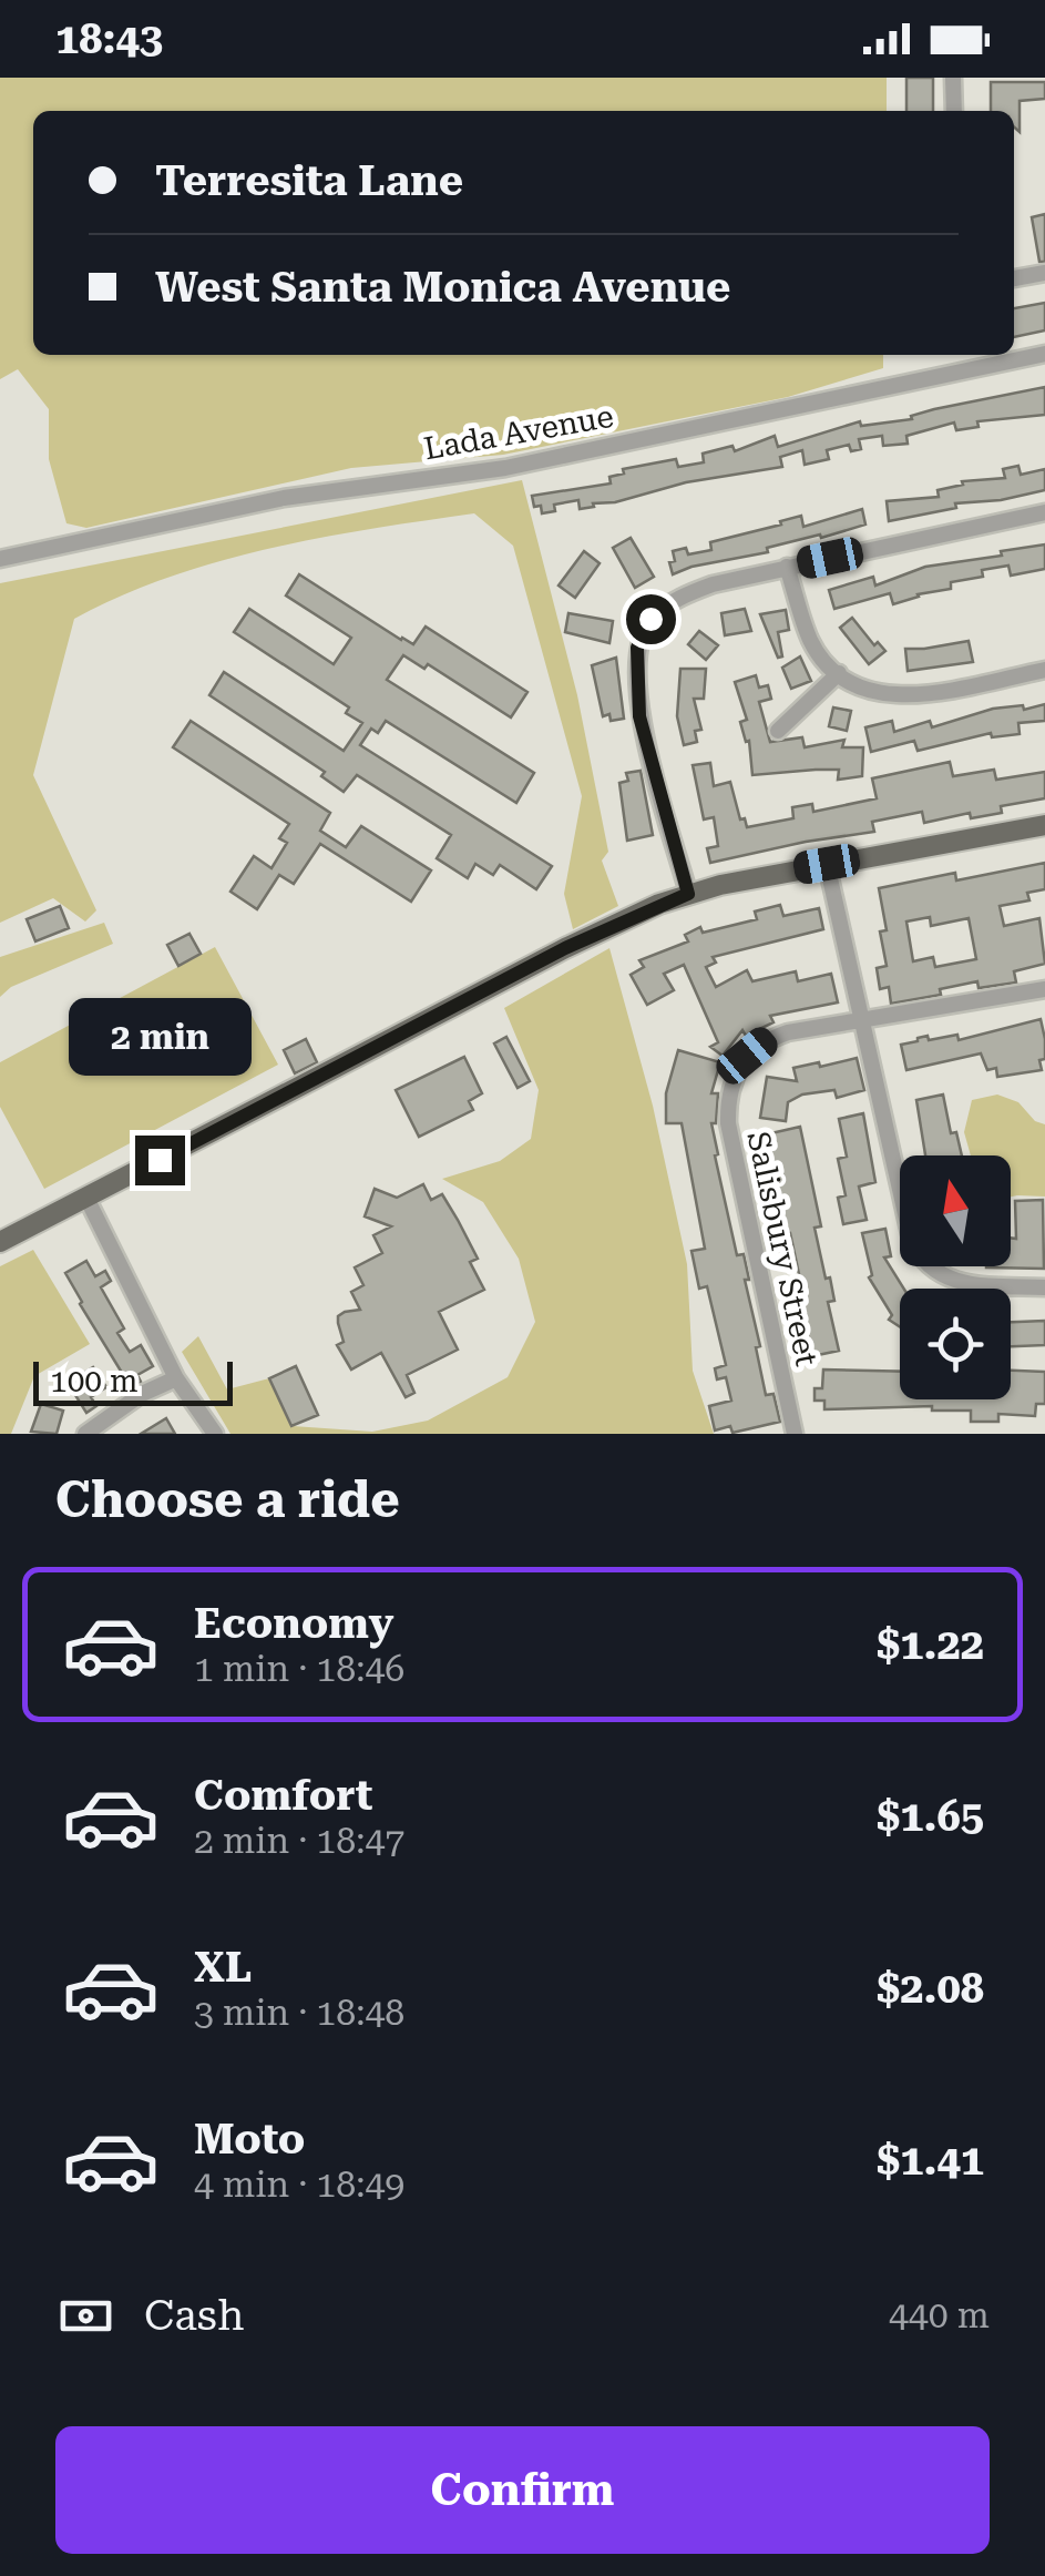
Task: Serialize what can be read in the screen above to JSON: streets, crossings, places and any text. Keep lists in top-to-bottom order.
{
  "streets": {
    "street": ["Lada Avenue", "Salisbury Street"]
  },
  "scale_bar": "100 m",
  "north": "top",
  "page": {
    "status": "18:43",
    "banner": ["Terresita Lane", "West Santa Monica Avenue"],
    "bubble": "2 min",
    "scale": "100 m",
    "heading": "Choose a ride",
    "list": [
      {
        "name": "Economy",
        "note": "1 min · 18:46",
        "value": "$1.22"
      },
      {
        "name": "Comfort",
        "note": "2 min · 18:47",
        "value": "$1.65"
      },
      {
        "name": "XL",
        "note": "3 min · 18:48",
        "value": "$2.08"
      },
      {
        "name": "Moto",
        "note": "4 min · 18:49",
        "value": "$1.41"
      }
    ],
    "pay": ["Cash", "440 m"],
    "buttons": "Confirm"
  }
}
